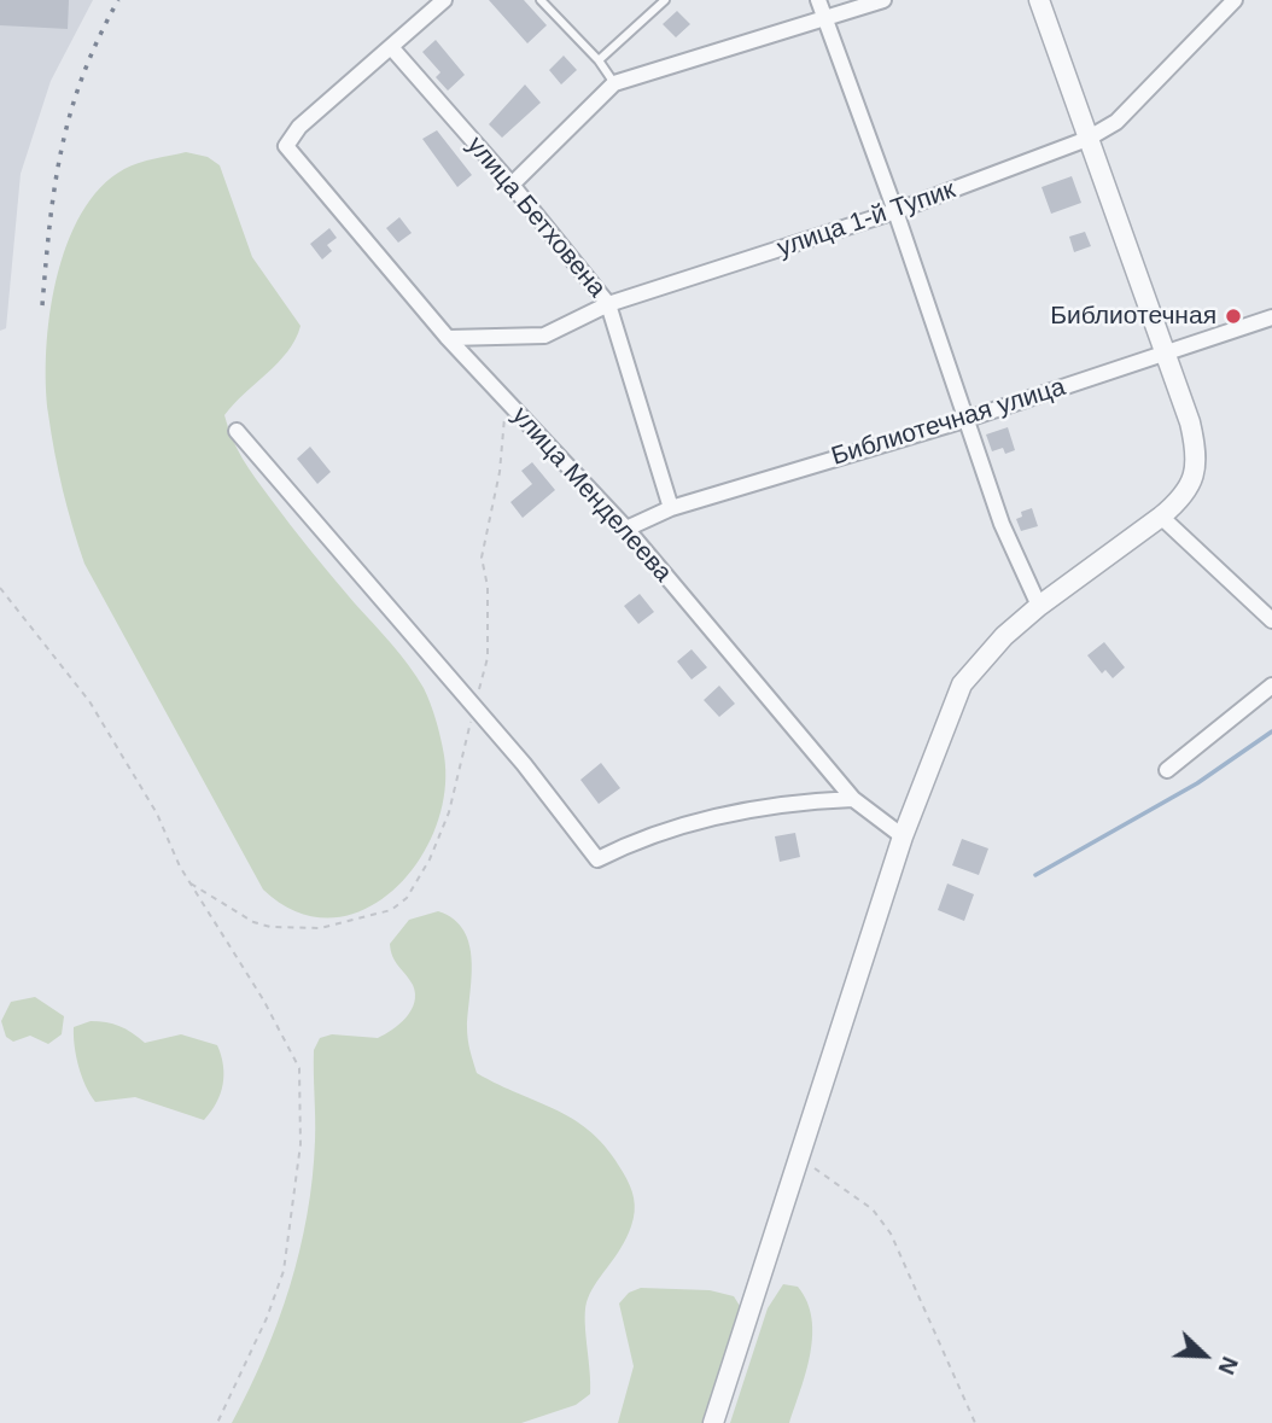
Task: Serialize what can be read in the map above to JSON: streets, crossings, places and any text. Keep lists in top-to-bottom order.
{
  "streets": {
    "street": [
      "улица Бетховена",
      "улица 1-й Тупик",
      "Библиотечная улица",
      "улица Менделеева"
    ]
  },
  "crossings": [
    ["улица Бетховена", "улица 1-й Тупик"],
    ["улица Бетховена", "Библиотечная улица"],
    ["улица Бетховена", "улица Менделеева"],
    ["улица 1-й Тупик", "улица Менделеева"],
    ["Библиотечная улица", "улица Менделеева"]
  ],
  "places": ["Библиотечная"],
  "north": "bottom right"
}
